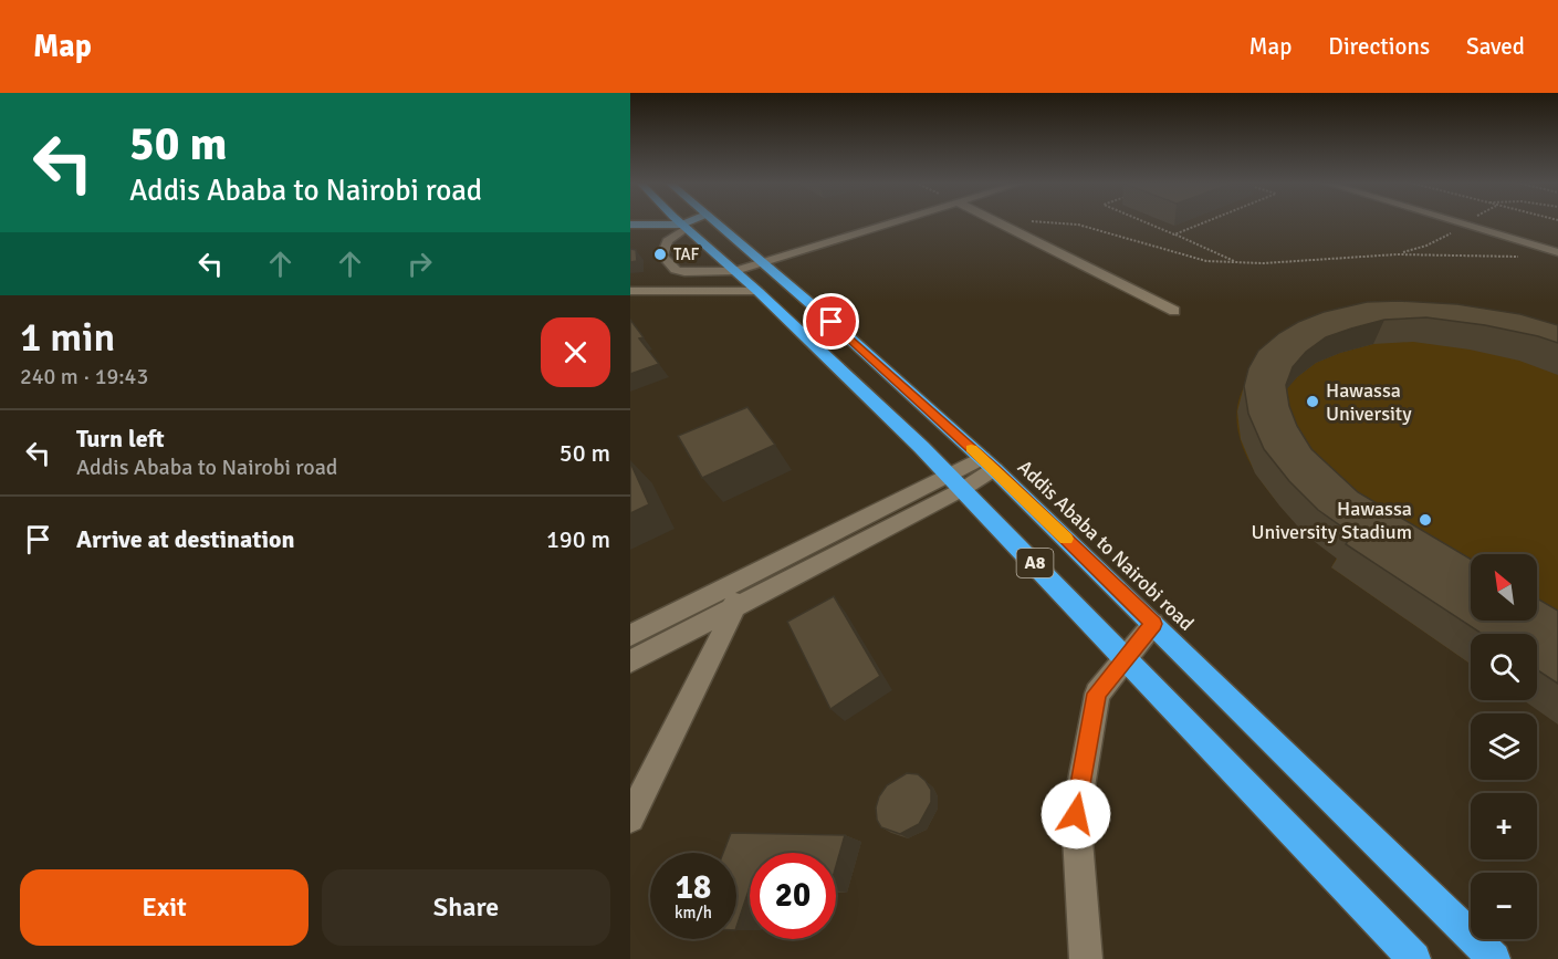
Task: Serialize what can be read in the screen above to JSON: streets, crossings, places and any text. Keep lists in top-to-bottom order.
{
  "streets": {
    "highway": ["Addis Ababa to Nairobi road", "A8"]
  },
  "places": ["TAF", "Hawassa University", "Hawassa University Stadium"],
  "north": "top left",
  "page": {
    "header": "Map",
    "nav": ["Map", "Directions", "Saved"],
    "turn": ["50 m", "Addis Ababa to Nairobi road"],
    "heading": ["1 min", "240 m · 19:43"],
    "list": [
      {
        "name": "Turn left",
        "note": "Addis Ababa to Nairobi road",
        "value": "50 m"
      },
      {
        "name": "Arrive at destination",
        "value": "190 m"
      }
    ],
    "map_buttons": ["+", "−"],
    "speed": "18 km/h",
    "limit": "20",
    "buttons": ["Exit", "Share"]
  }
}
